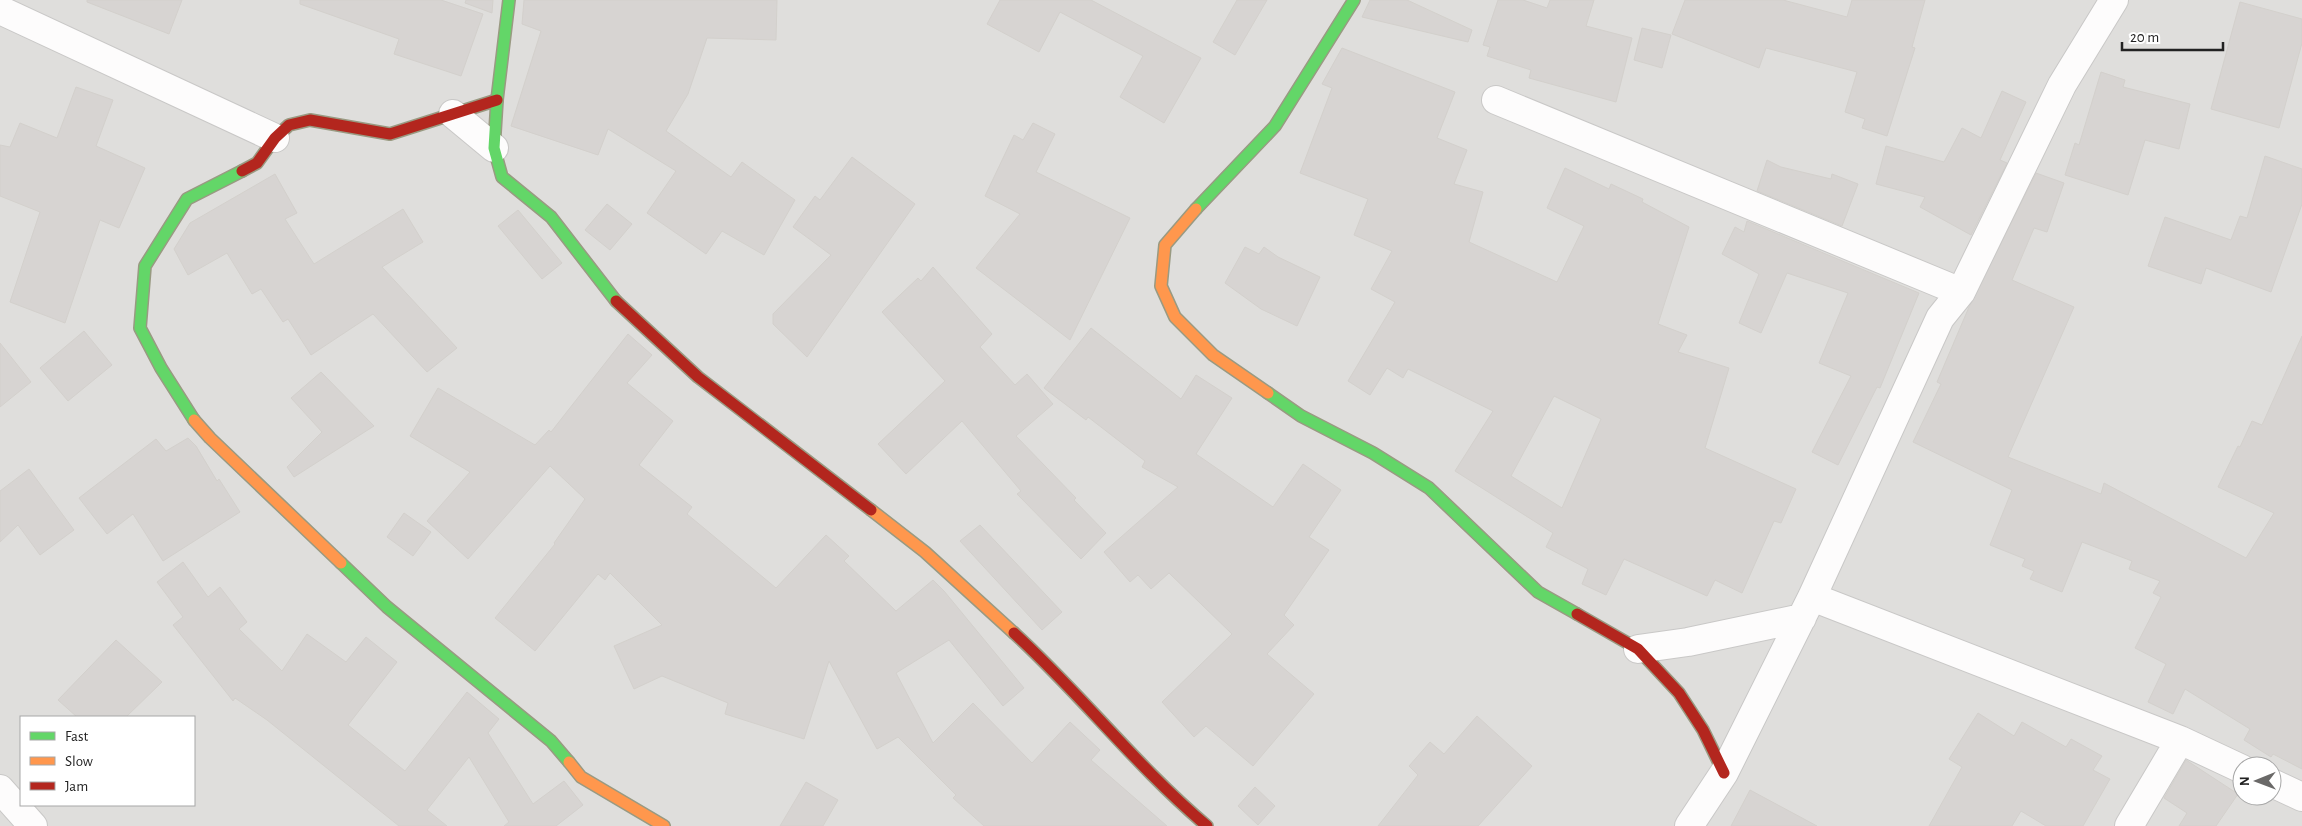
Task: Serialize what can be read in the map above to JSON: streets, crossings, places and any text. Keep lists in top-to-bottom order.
{
  "legend": ["Fast", "Slow", "Jam"],
  "scale_bar": "20 m",
  "north": "left"
}
